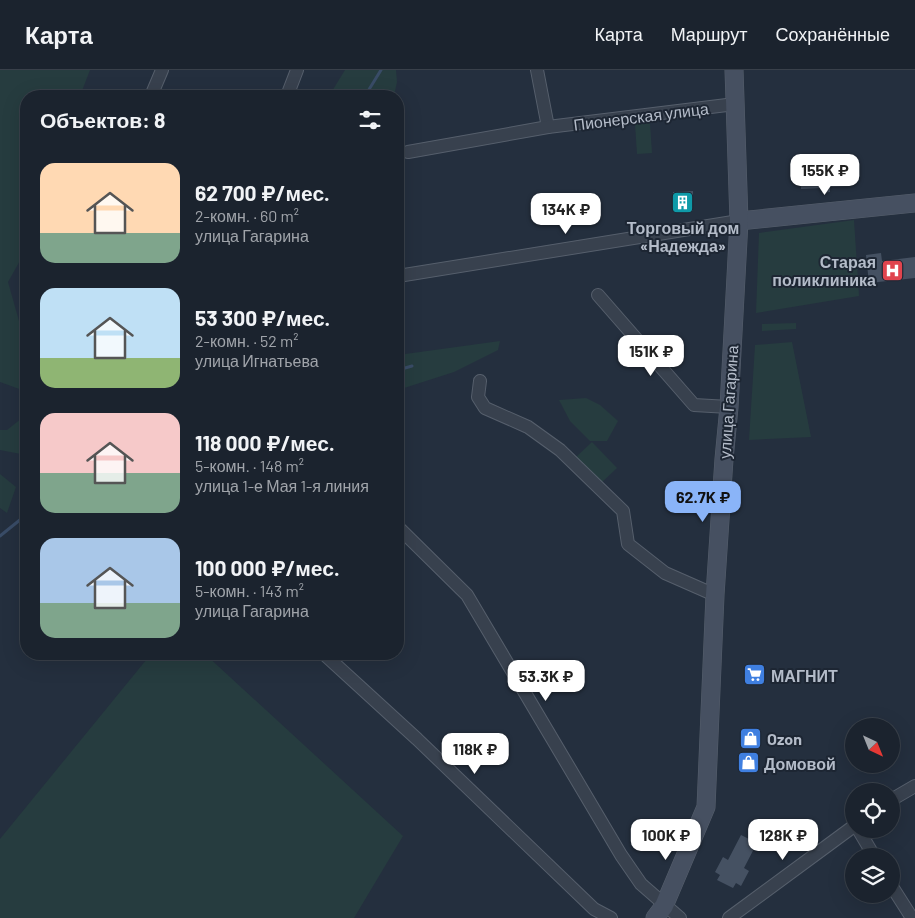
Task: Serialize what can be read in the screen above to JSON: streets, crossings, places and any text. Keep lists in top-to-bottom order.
{
  "streets": {
    "main road": ["улица Гагарина"],
    "street": ["Пионерская улица"]
  },
  "crossings": [
    ["Пионерская улица", "улица Гагарина"]
  ],
  "places": {
    "building": ["Торговый дом «Надежда»"],
    "hospital": ["Старая поликлиника"],
    "supermarket": ["МАГНИТ"],
    "shop": ["Ozon", "Домовой"]
  },
  "north": "bottom right",
  "page": {
    "header": "Карта",
    "nav": ["Карта", "Маршрут", "Сохранённые"],
    "heading": "Объектов: 8",
    "list": [
      {
        "name": "62 700 ₽/мес.",
        "note": "2-комн. · 60 m² · улица Гагарина"
      },
      {
        "name": "53 300 ₽/мес.",
        "note": "2-комн. · 52 m² · улица Игнатьева"
      },
      {
        "name": "118 000 ₽/мес.",
        "note": "5-комн. · 148 m² · улица 1-е Мая 1-я линия"
      },
      {
        "name": "100 000 ₽/мес.",
        "note": "5-комн. · 143 m² · улица Гагарина"
      }
    ],
    "price": [
      "155K ₽",
      "134K ₽",
      "151K ₽",
      "62.7K ₽",
      "53.3K ₽",
      "118K ₽",
      "100K ₽",
      "128K ₽"
    ]
  }
}
